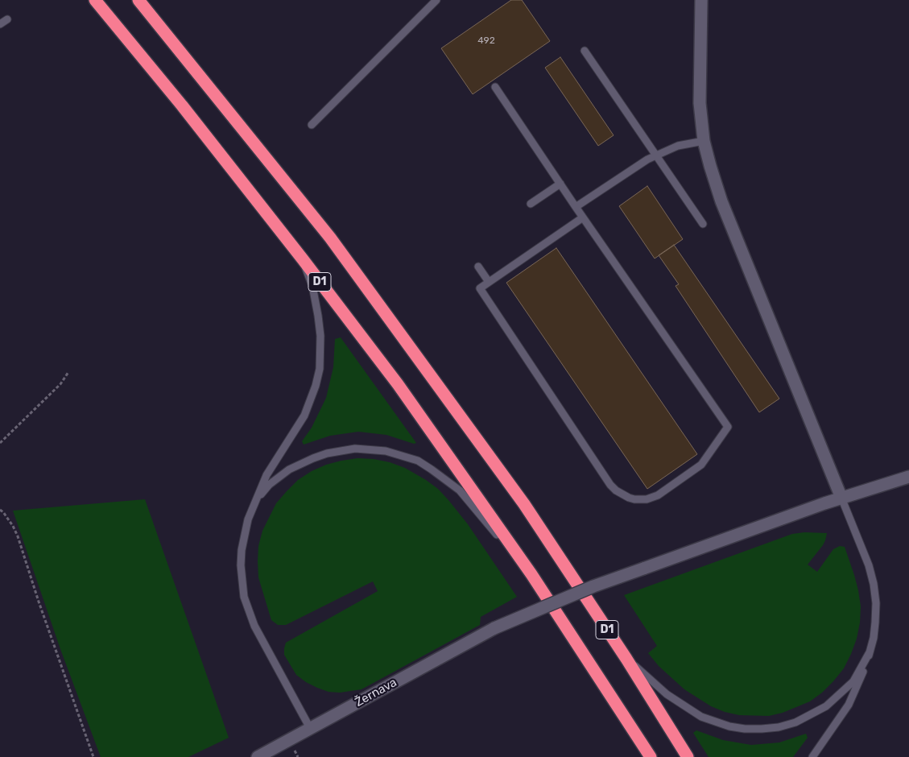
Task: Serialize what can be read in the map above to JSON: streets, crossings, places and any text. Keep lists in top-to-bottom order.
{
  "streets": {
    "highway": ["D1"],
    "street": ["Žernava"]
  },
  "house_numbers": ["492"]
}
